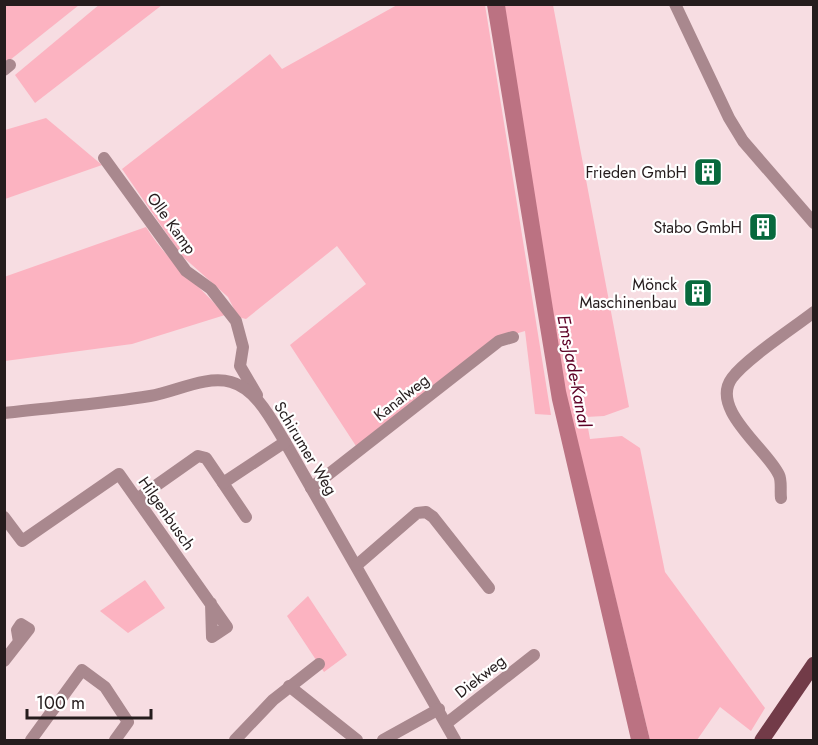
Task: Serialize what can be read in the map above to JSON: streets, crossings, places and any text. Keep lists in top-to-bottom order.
{
  "streets": {
    "street": [
      "Olle Kamp",
      "Kanalweg",
      "Schirumer Weg",
      "Hilgenbusch",
      "Diekweg"
    ]
  },
  "crossings": [
    ["Kanalweg", "Schirumer Weg"],
    ["Schirumer Weg", "Diekweg"]
  ],
  "water": ["Ems-Jade-Kanal"],
  "places": {
    "building": ["Frieden GmbH", "Stabo GmbH", "Mönck Maschinenbau"]
  },
  "scale_bar": "100 m"
}
